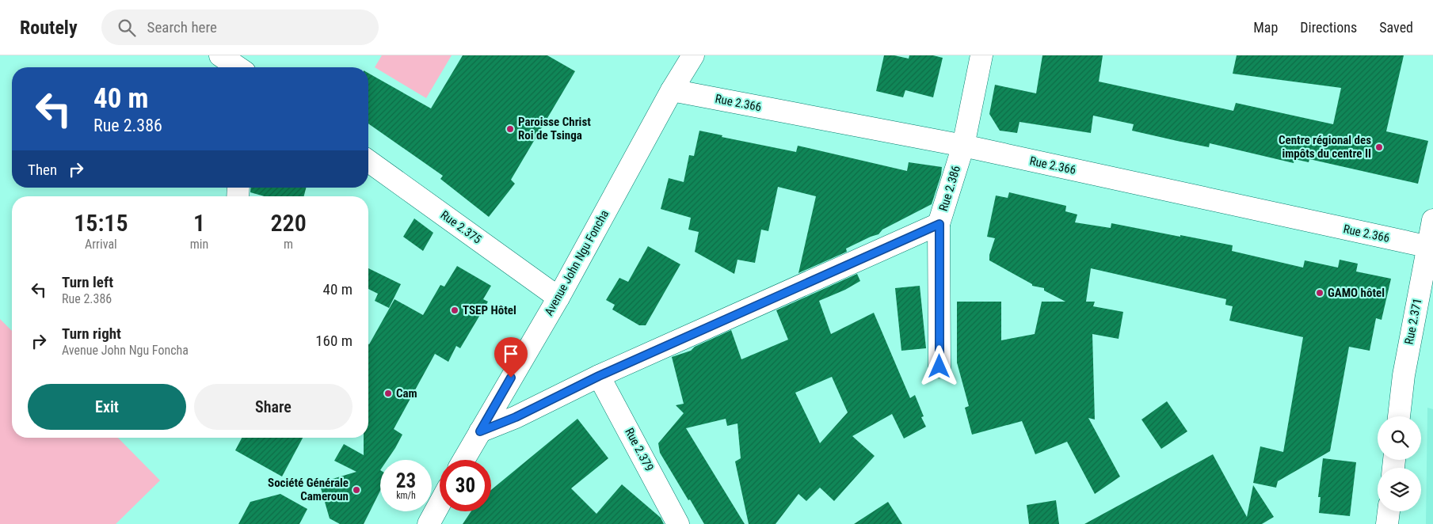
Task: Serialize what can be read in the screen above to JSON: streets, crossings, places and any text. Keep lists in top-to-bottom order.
{
  "streets": {
    "street": [
      "Rue 2.366",
      "Rue 2.386",
      "Rue 2.375",
      "Avenue John Ngu Foncha",
      "Rue 2.371",
      "Rue 2.379"
    ]
  },
  "crossings": [
    ["Rue 2.366", "Rue 2.386"],
    ["Rue 2.366", "Avenue John Ngu Foncha"],
    ["Rue 2.366", "Rue 2.371"],
    ["Rue 2.386", "Avenue John Ngu Foncha"],
    ["Rue 2.386", "Rue 2.379"],
    ["Rue 2.375", "Avenue John Ngu Foncha"]
  ],
  "places": [
    "Paroisse Christ Roi de Tsinga",
    "Centre régional des impôts du centre II",
    "GAMO hôtel",
    "TSEP Hôtel",
    "Cam",
    "Société Générale Cameroun"
  ],
  "page": {
    "header": "Routely",
    "search": "Search here",
    "nav": ["Map", "Directions", "Saved"],
    "turn": ["40 m", "Rue 2.386"],
    "then": "Then",
    "eta": [
      "15:15",
      "Arrival",
      "1",
      "min",
      "220",
      "m"
    ],
    "list": [
      {
        "name": "Turn left",
        "note": "Rue 2.386",
        "value": "40 m"
      },
      {
        "name": "Turn right",
        "note": "Avenue John Ngu Foncha",
        "value": "160 m"
      }
    ],
    "buttons": ["Exit", "Share"],
    "speed": "23 km/h",
    "limit": "30"
  }
}
